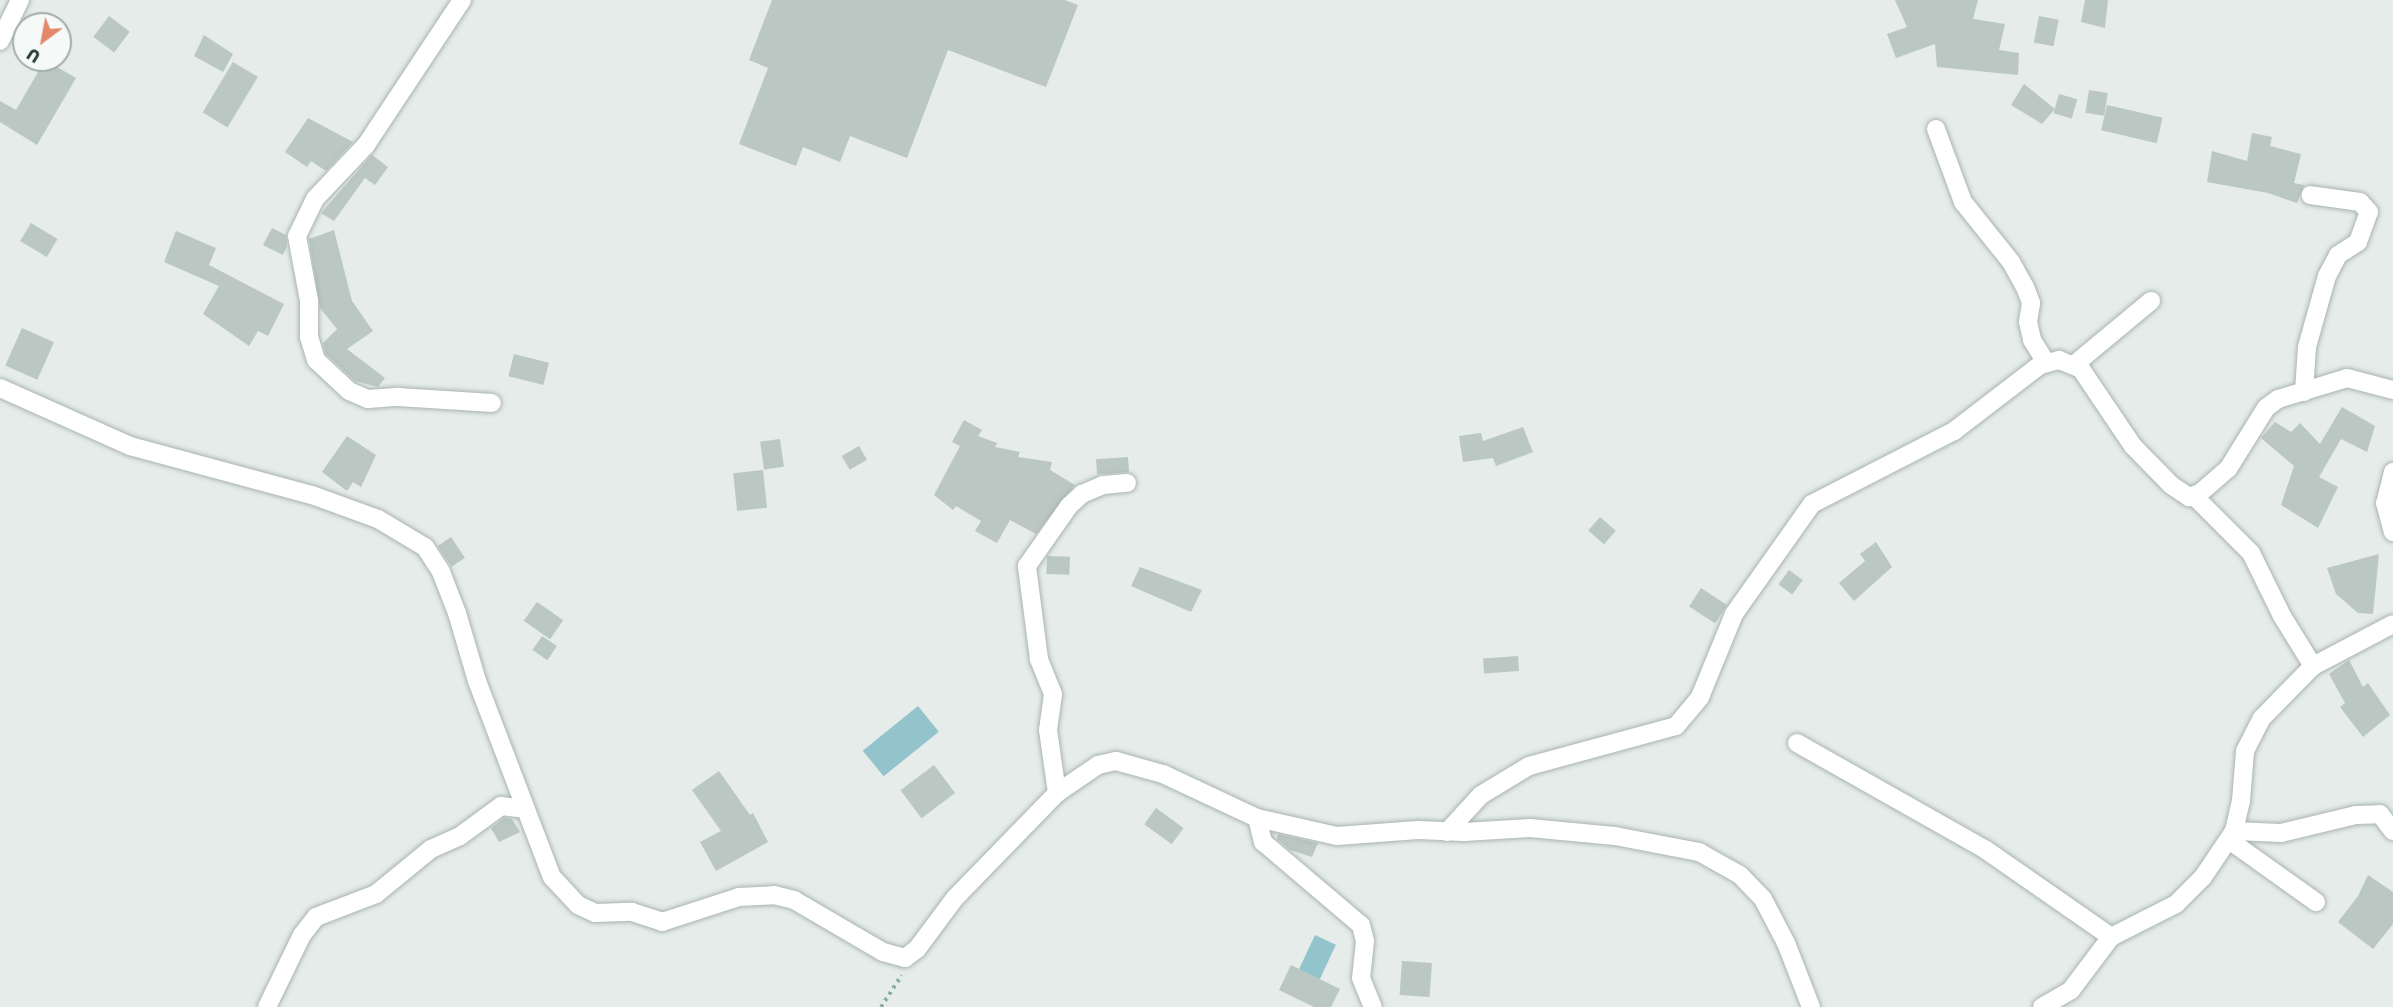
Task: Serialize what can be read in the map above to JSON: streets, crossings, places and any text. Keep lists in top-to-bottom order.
{
  "north": "bottom left"
}
